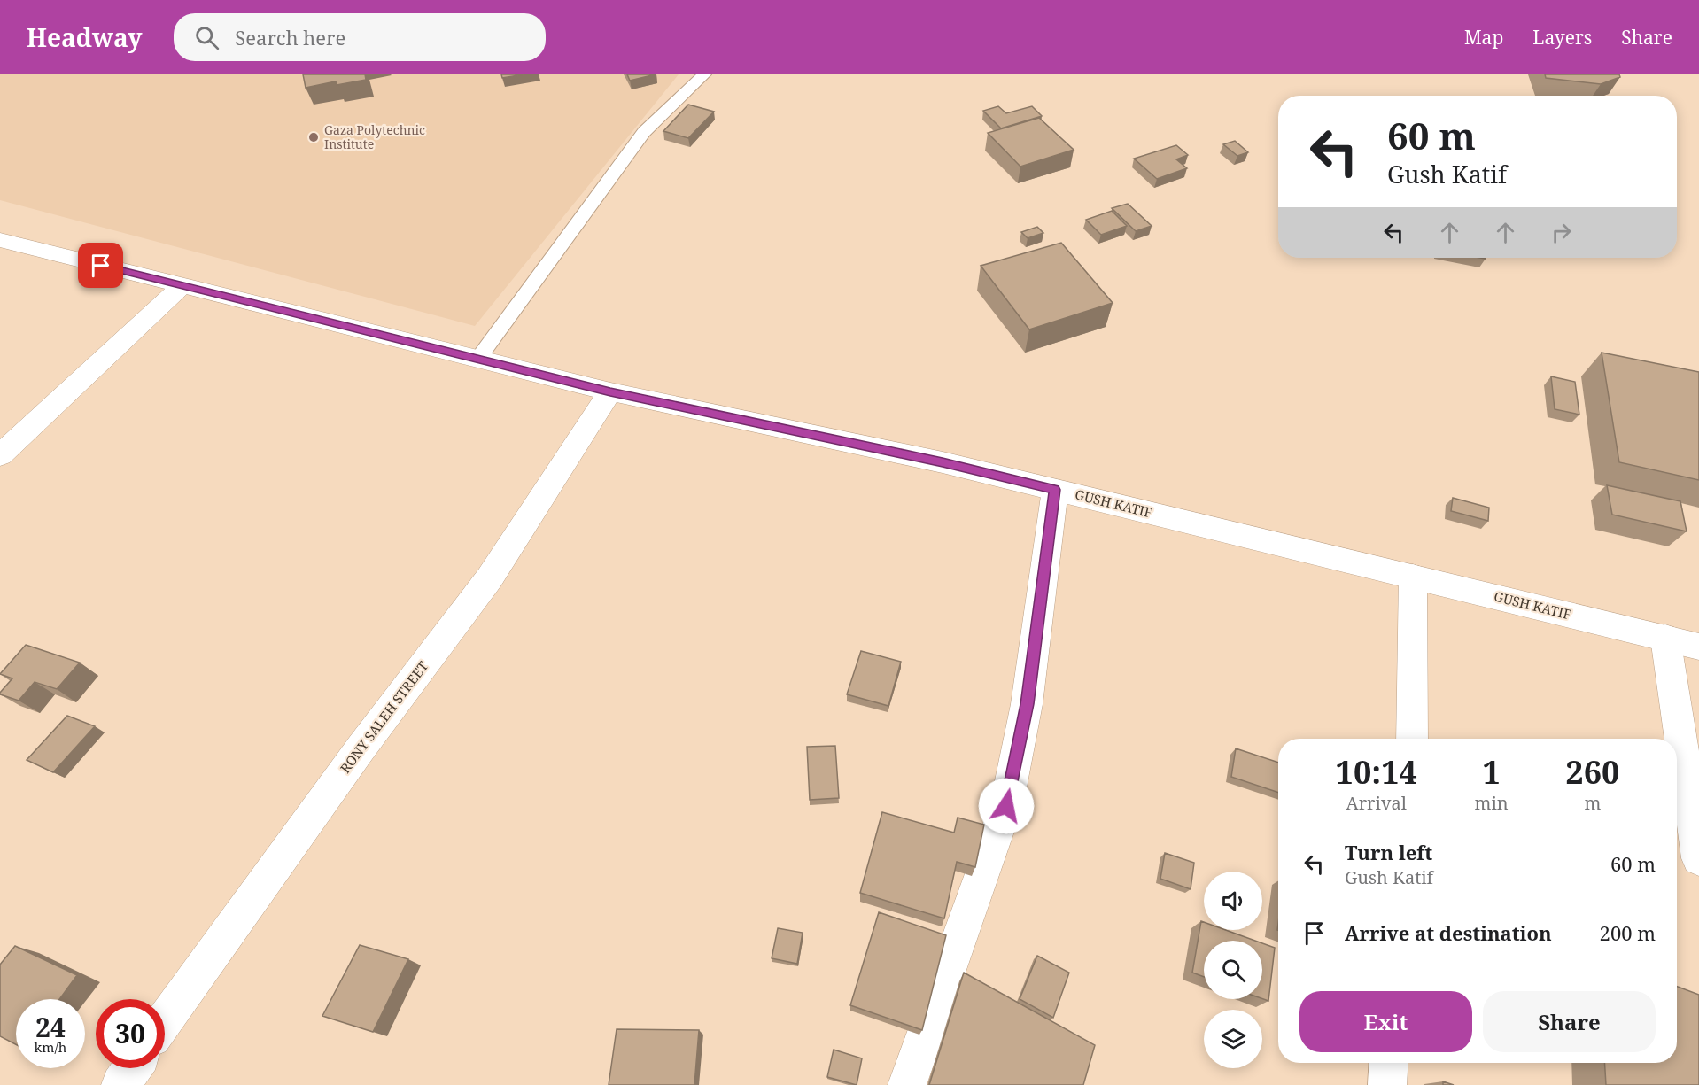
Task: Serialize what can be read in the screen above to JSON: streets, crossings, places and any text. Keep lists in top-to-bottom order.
{
  "streets": {
    "street": ["GUSH KATIF", "RONY SALEH STREET"]
  },
  "crossings": [
    ["GUSH KATIF", "RONY SALEH STREET"]
  ],
  "places": ["Gaza Polytechnic Institute"],
  "page": {
    "header": "Headway",
    "search": "Search here",
    "nav": ["Map", "Layers", "Share"],
    "turn": ["60 m", "Gush Katif"],
    "eta": [
      "10:14",
      "Arrival",
      "1",
      "min",
      "260",
      "m"
    ],
    "list": [
      {
        "name": "Turn left",
        "note": "Gush Katif",
        "value": "60 m"
      },
      {
        "name": "Arrive at destination",
        "value": "200 m"
      }
    ],
    "buttons": ["Exit", "Share"],
    "speed": "24 km/h",
    "limit": "30"
  }
}
